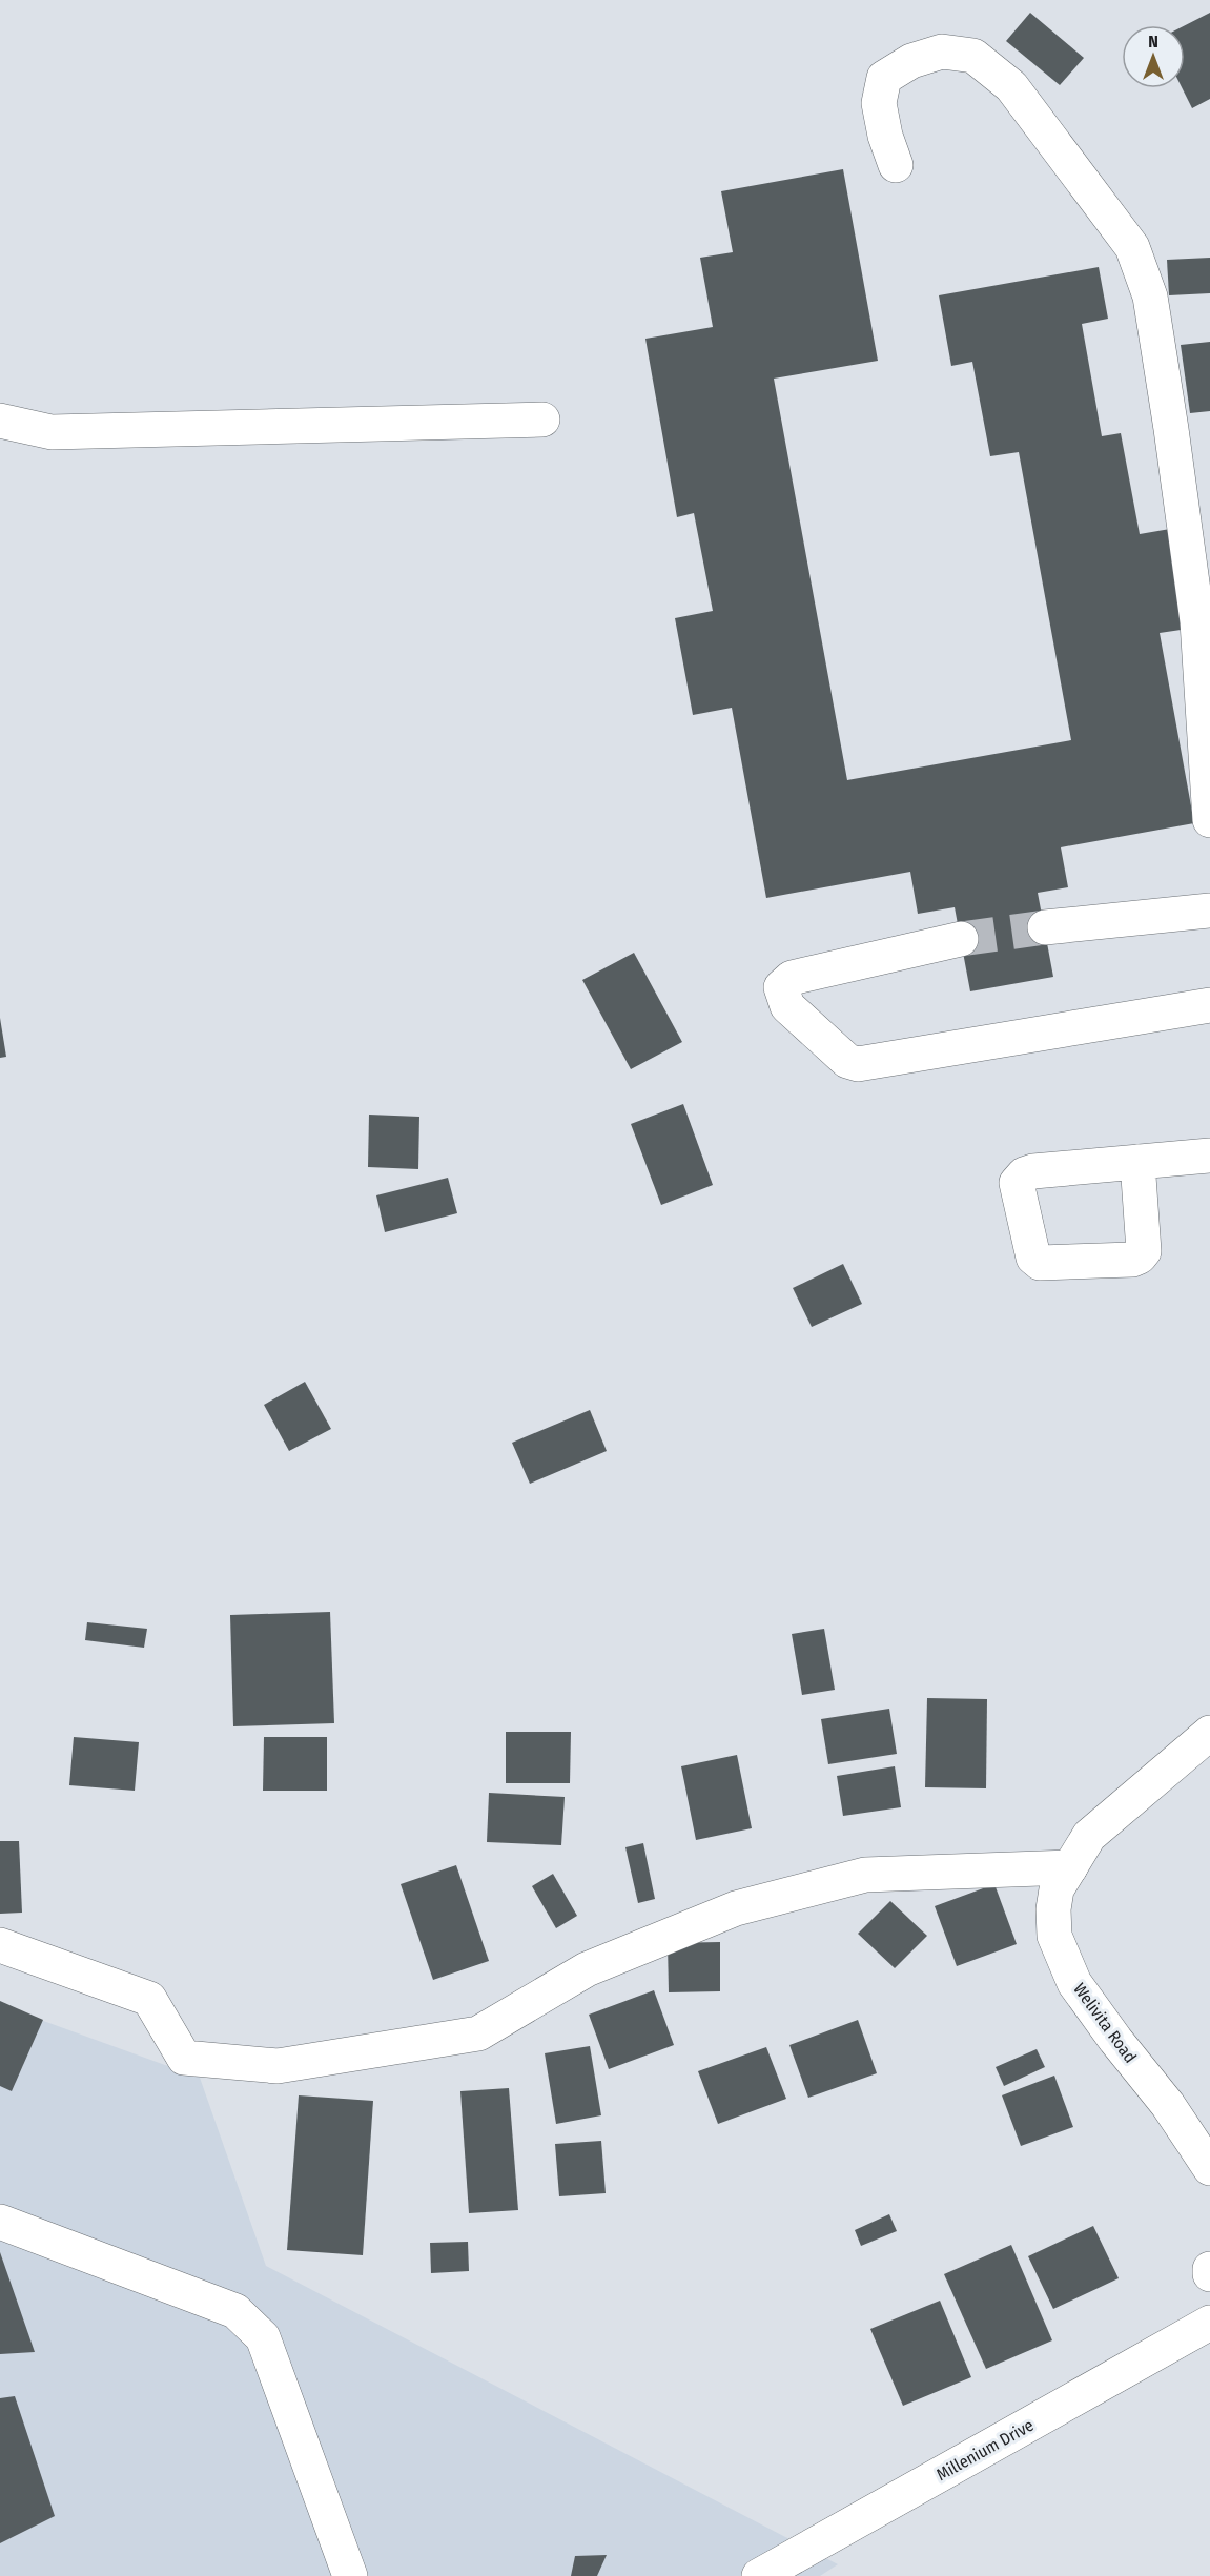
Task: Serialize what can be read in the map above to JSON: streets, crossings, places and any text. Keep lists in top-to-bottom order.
{
  "streets": {
    "street": ["Welivita Road", "Millenium Drive"]
  },
  "north": "top"
}
